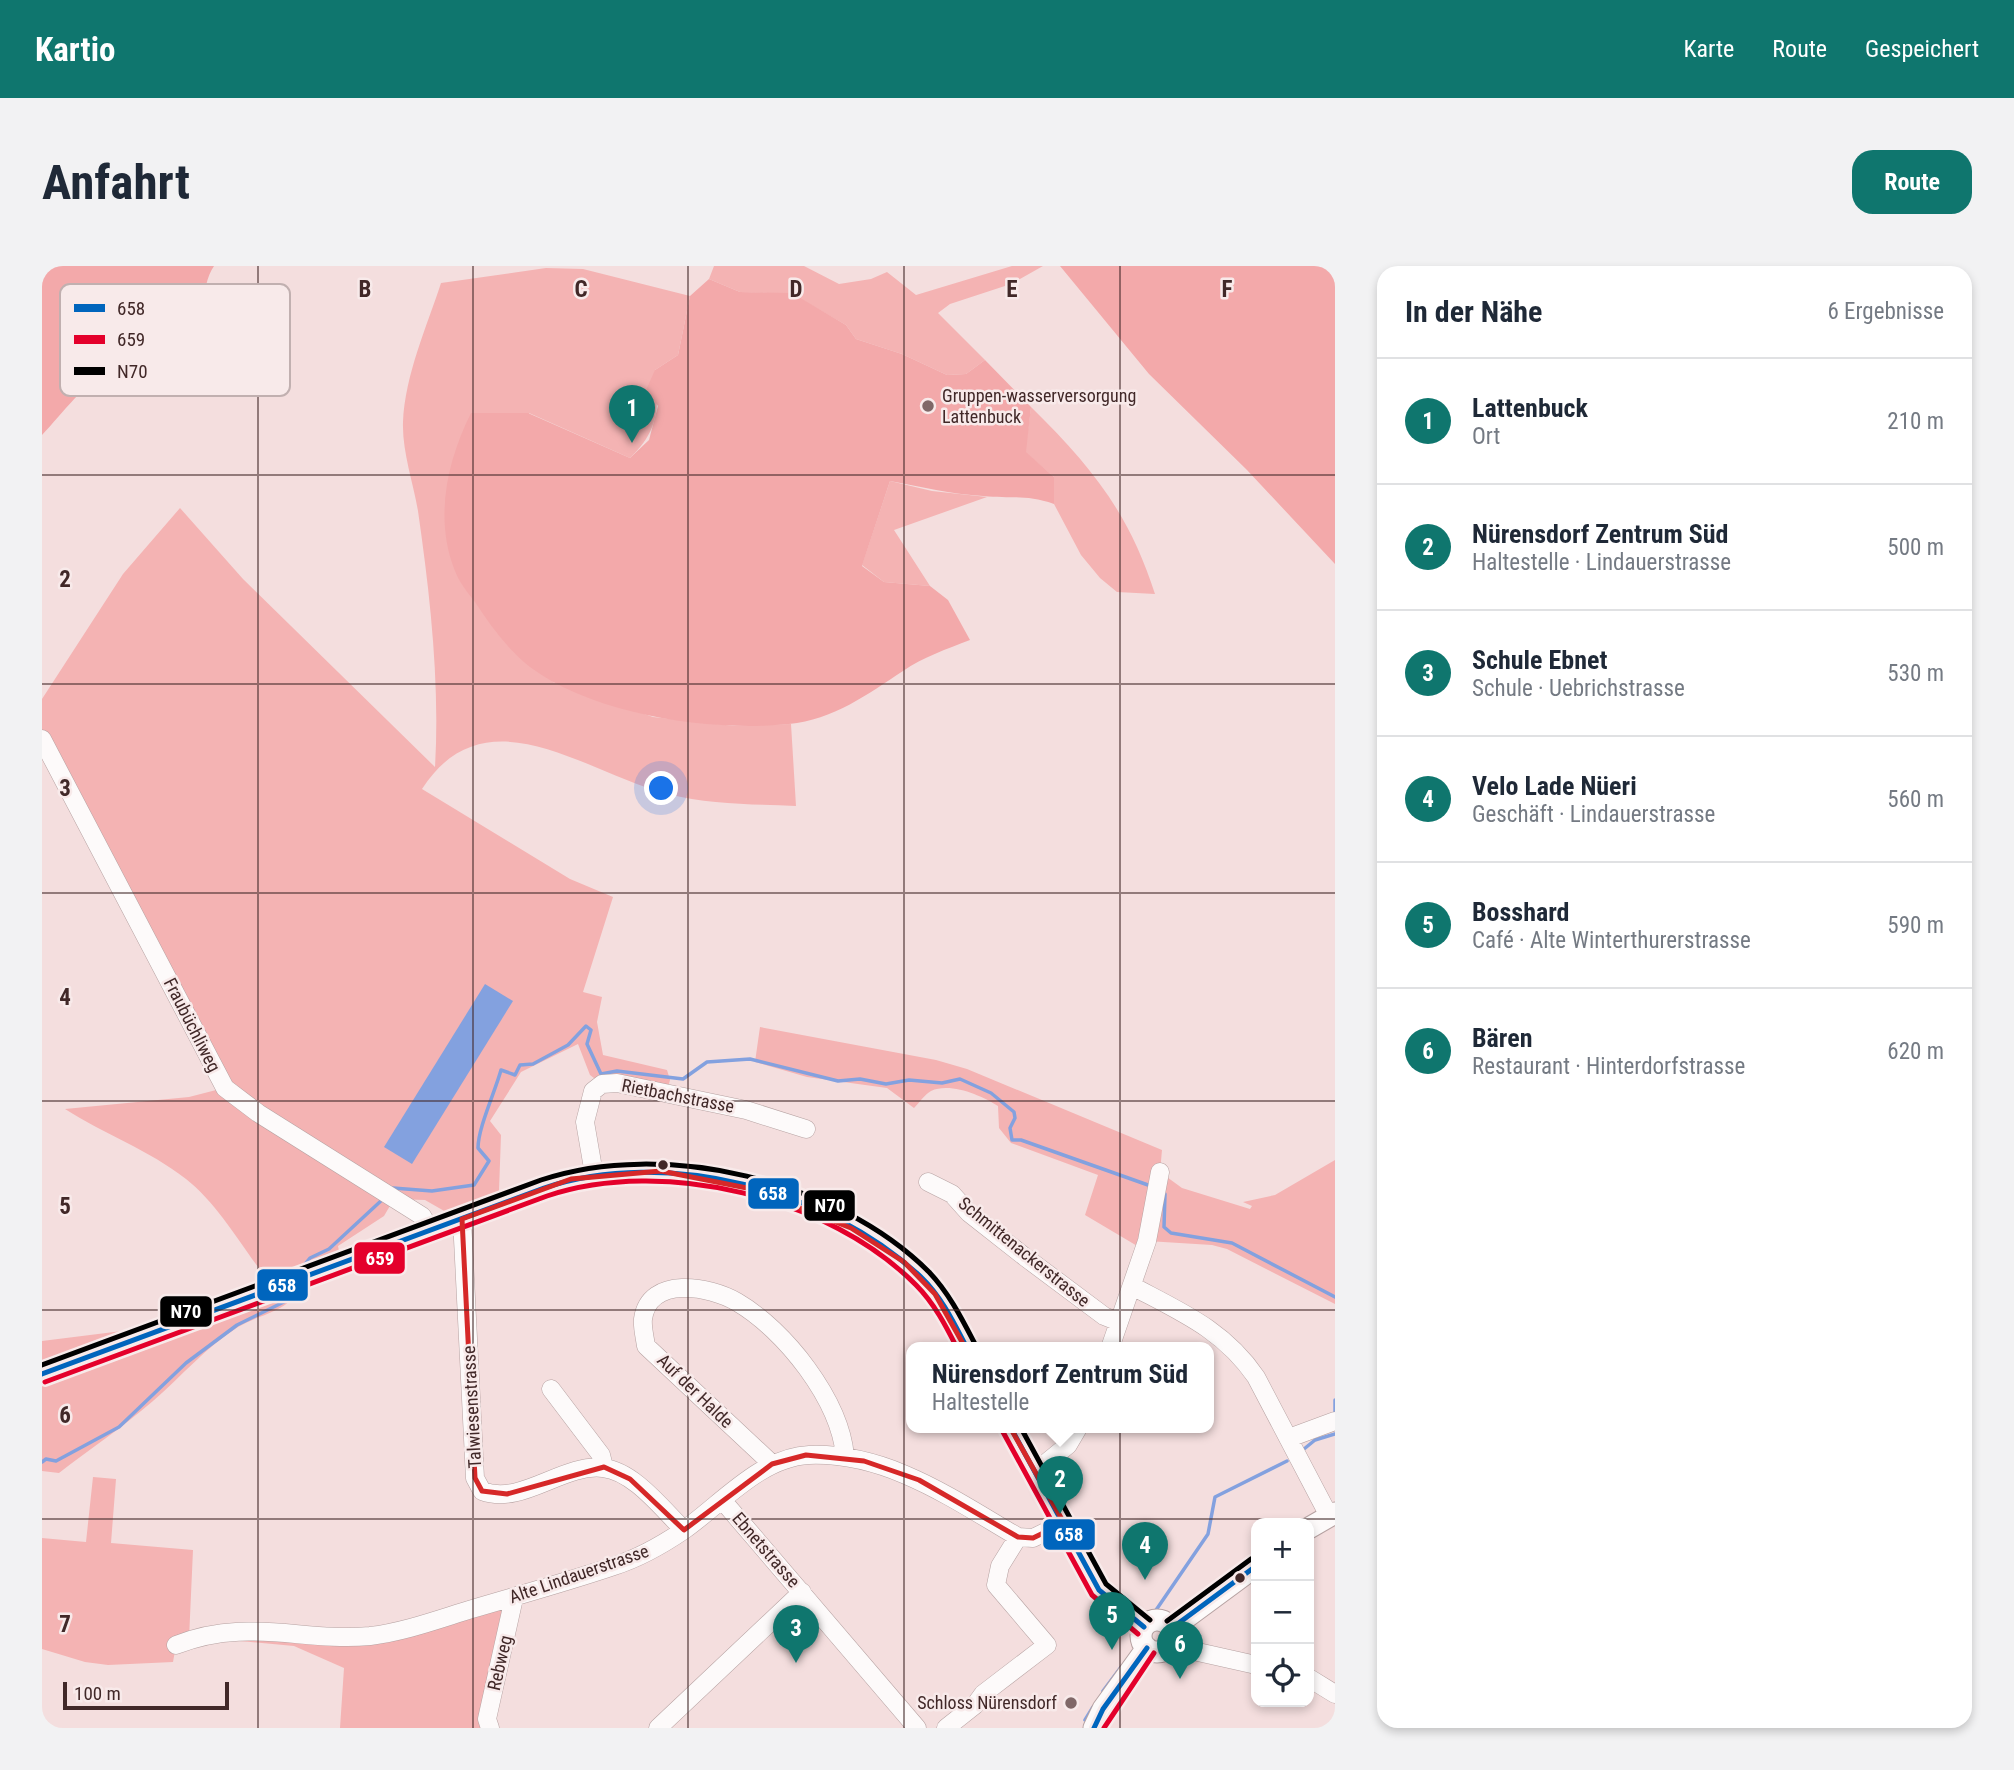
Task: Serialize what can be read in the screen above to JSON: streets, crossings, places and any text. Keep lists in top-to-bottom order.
{
  "streets": {
    "street": [
      "Fraubüchliweg",
      "Rietbachstrasse",
      "Schmittenackerstrasse",
      "Auf der Halde",
      "Talwiesenstrasse",
      "Ebnetstrasse",
      "Alte Lindauerstrasse",
      "Rebweg"
    ]
  },
  "crossings": [
    ["Auf der Halde", "Alte Lindauerstrasse"],
    ["Ebnetstrasse", "Alte Lindauerstrasse"],
    ["Alte Lindauerstrasse", "Rebweg"]
  ],
  "places": ["Gruppen-wasserversorgung Lattenbuck", "Schloss Nürensdorf"],
  "lines": ["transit line N70", "transit line 658", "transit line 659"],
  "legend": ["658", "659", "N70"],
  "scale_bar": "100 m",
  "page": {
    "header": "Kartio",
    "nav": ["Karte", "Route", "Gespeichert"],
    "buttons": "Route",
    "title": "Anfahrt",
    "heading": ["In der Nähe", "6 Ergebnisse"],
    "list": [
      {
        "mark": "1",
        "name": "Lattenbuck",
        "note": "Ort",
        "value": "210 m"
      },
      {
        "mark": "2",
        "name": "Nürensdorf Zentrum Süd",
        "note": "Haltestelle · Lindauerstrasse",
        "value": "500 m"
      },
      {
        "mark": "3",
        "name": "Schule Ebnet",
        "note": "Schule · Uebrichstrasse",
        "value": "530 m"
      },
      {
        "mark": "4",
        "name": "Velo Lade Nüeri",
        "note": "Geschäft · Lindauerstrasse",
        "value": "560 m"
      },
      {
        "mark": "5",
        "name": "Bosshard",
        "note": "Café · Alte Winterthurerstrasse",
        "value": "590 m"
      },
      {
        "mark": "6",
        "name": "Bären",
        "note": "Restaurant · Hinterdorfstrasse",
        "value": "620 m"
      }
    ],
    "pins": [
      "1",
      "2",
      "4",
      "5",
      "3",
      "6"
    ],
    "popup": ["Nürensdorf Zentrum Süd", "Haltestelle"],
    "map_buttons": ["+", "−"],
    "scale": "100 m"
  },
  "grid": {
    "columns": [
      "B",
      "C",
      "D",
      "E",
      "F"
    ],
    "rows": [
      "2",
      "3",
      "4",
      "5",
      "6",
      "7"
    ]
  }
}
